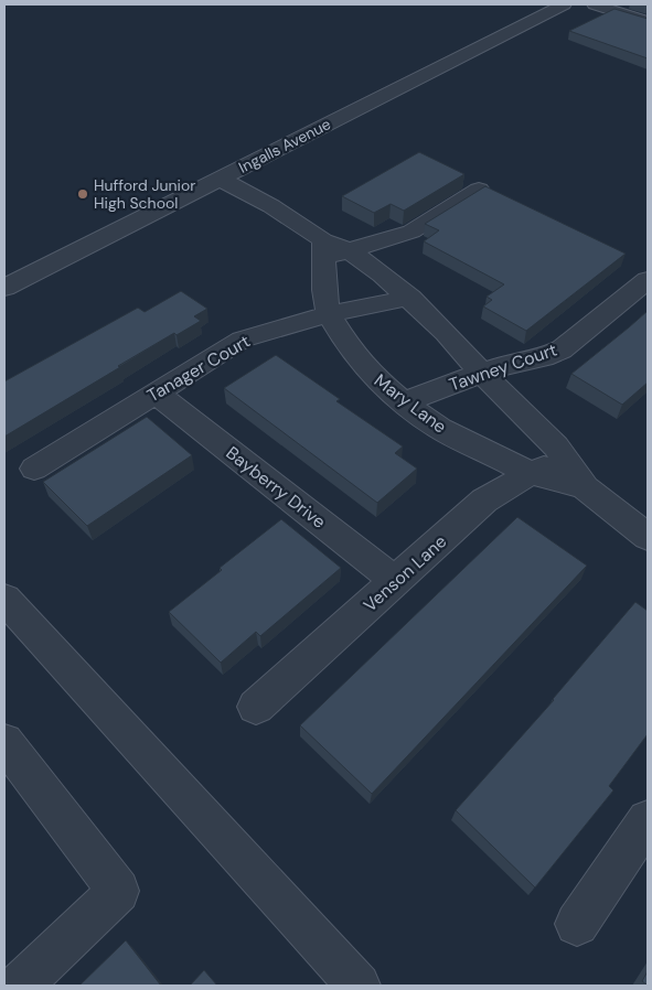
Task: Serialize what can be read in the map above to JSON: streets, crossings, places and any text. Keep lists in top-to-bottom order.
{
  "streets": {
    "street": [
      "Ingalls Avenue",
      "Tawney Court",
      "Tanager Court",
      "Mary Lane",
      "Bayberry Drive",
      "Venson Lane"
    ]
  },
  "crossings": [
    ["Ingalls Avenue", "Mary Lane"],
    ["Tawney Court", "Mary Lane"],
    ["Tanager Court", "Mary Lane"],
    ["Tanager Court", "Bayberry Drive"],
    ["Mary Lane", "Venson Lane"],
    ["Bayberry Drive", "Venson Lane"]
  ],
  "places": ["Hufford Junior High School"]
}
